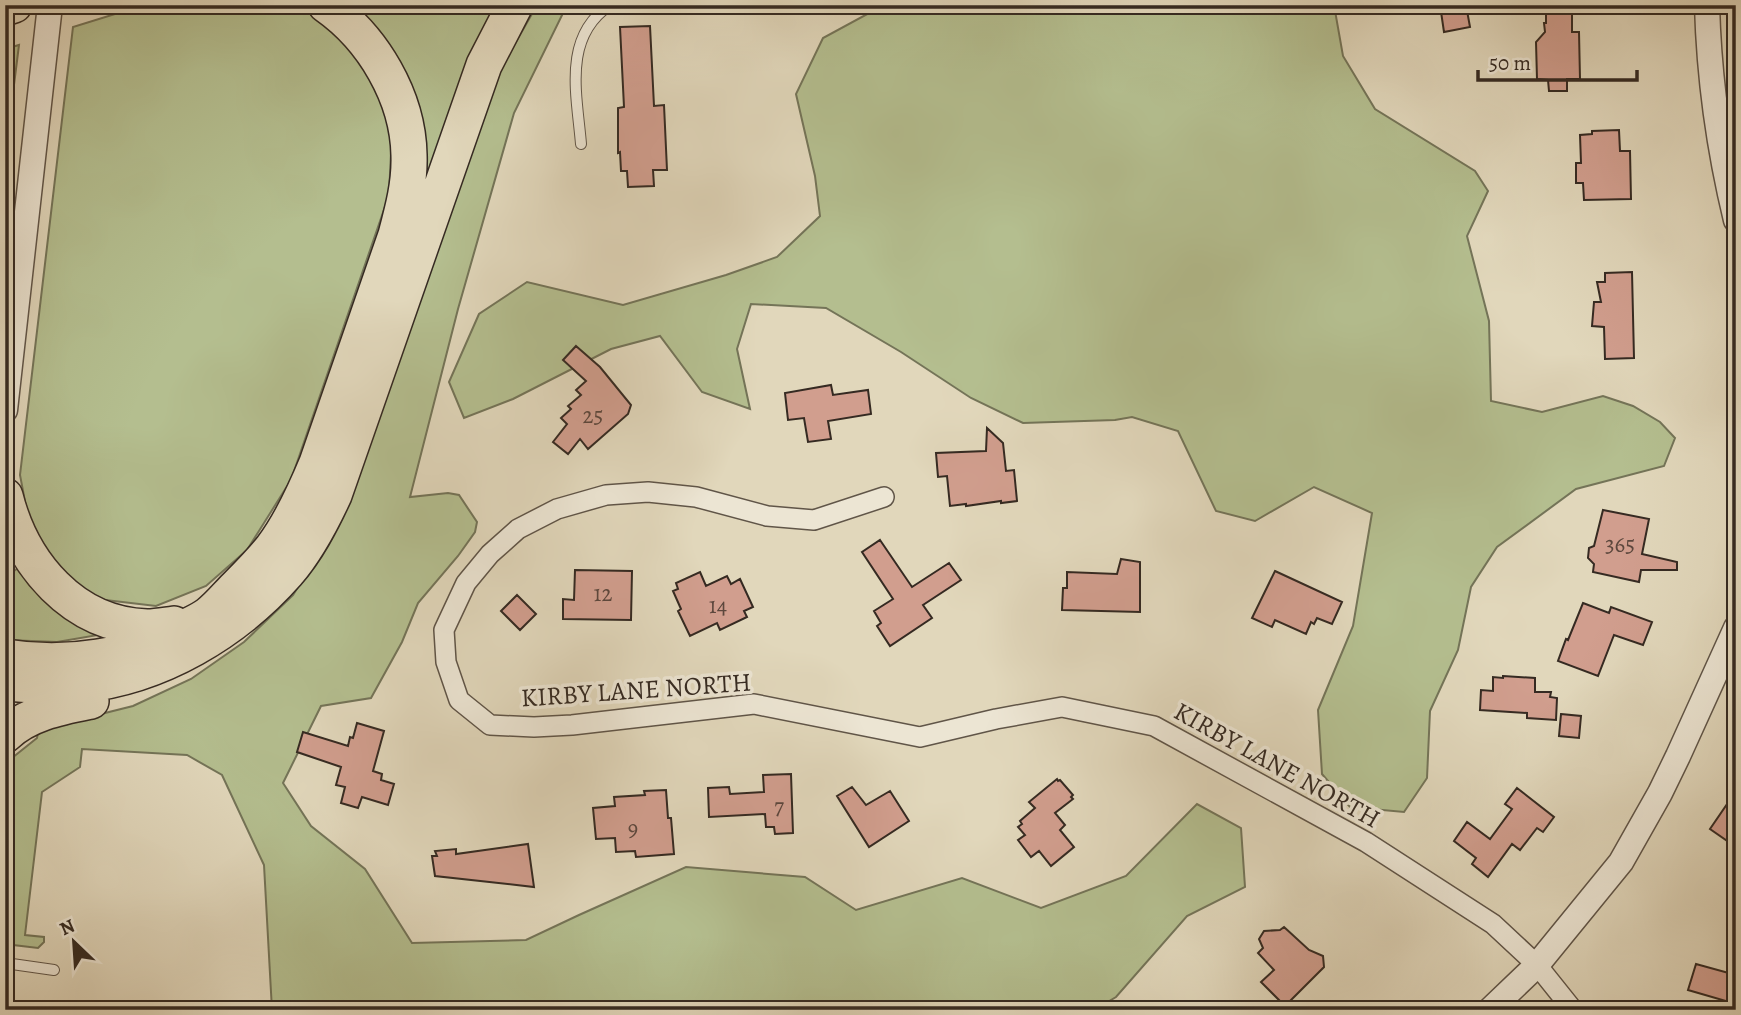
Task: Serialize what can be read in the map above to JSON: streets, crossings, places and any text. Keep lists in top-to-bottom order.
{
  "streets": {
    "street": ["KIRBY LANE NORTH"]
  },
  "house_numbers": [
    "25",
    "365",
    "12",
    "14",
    "7",
    "9"
  ],
  "scale_bar": "50 m",
  "north": "top left"
}
